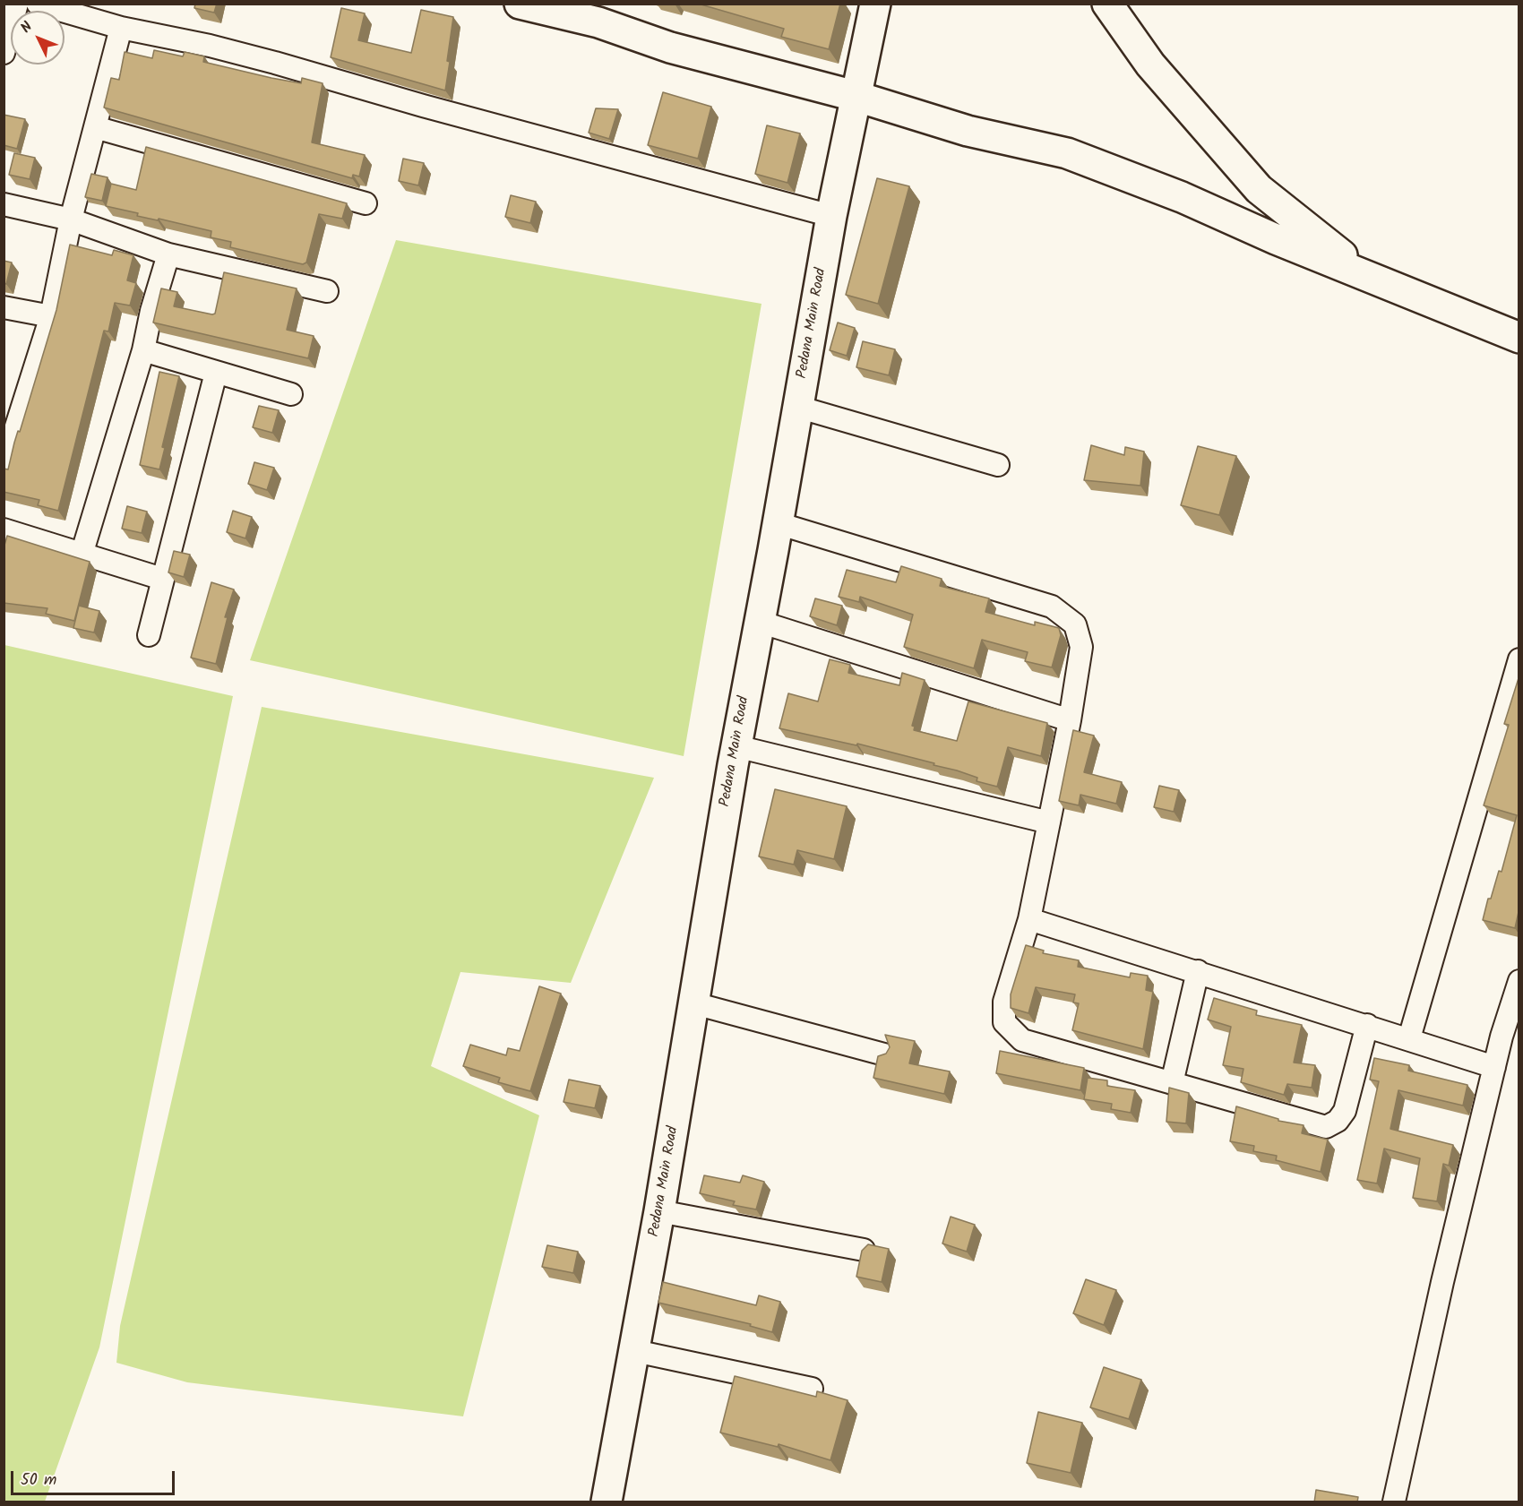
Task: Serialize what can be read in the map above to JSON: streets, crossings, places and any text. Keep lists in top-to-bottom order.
{
  "streets": {
    "main road": ["Pedana Main Road"]
  },
  "scale_bar": "50 m",
  "north": "top left"
}
